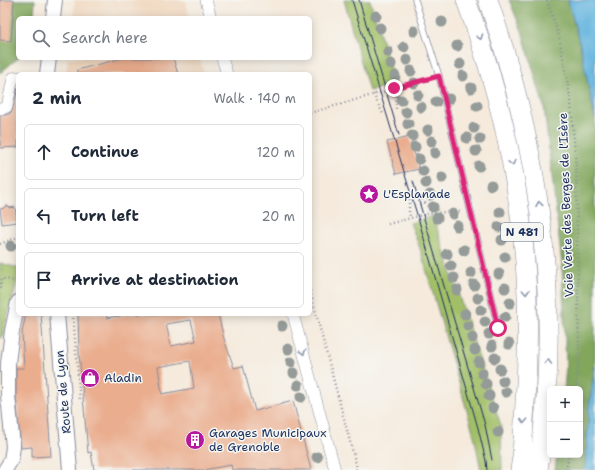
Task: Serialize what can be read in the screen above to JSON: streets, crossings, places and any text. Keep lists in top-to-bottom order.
{
  "streets": {
    "highway": ["N 481"],
    "street": ["Route de Lyon"],
    "path": ["Voie Verte des Berges de l'Isère"]
  },
  "places": {
    "place": ["L'Esplanade"],
    "shop": ["Aladin"],
    "building": ["Garages Municipaux de Grenoble"]
  },
  "page": {
    "search": "Search here",
    "heading": ["2 min", "Walk · 140 m"],
    "list": [
      ["Continue", "120 m"],
      ["Turn left", "20 m"],
      "Arrive at destination"
    ],
    "map_buttons": ["+", "−"]
  }
}
